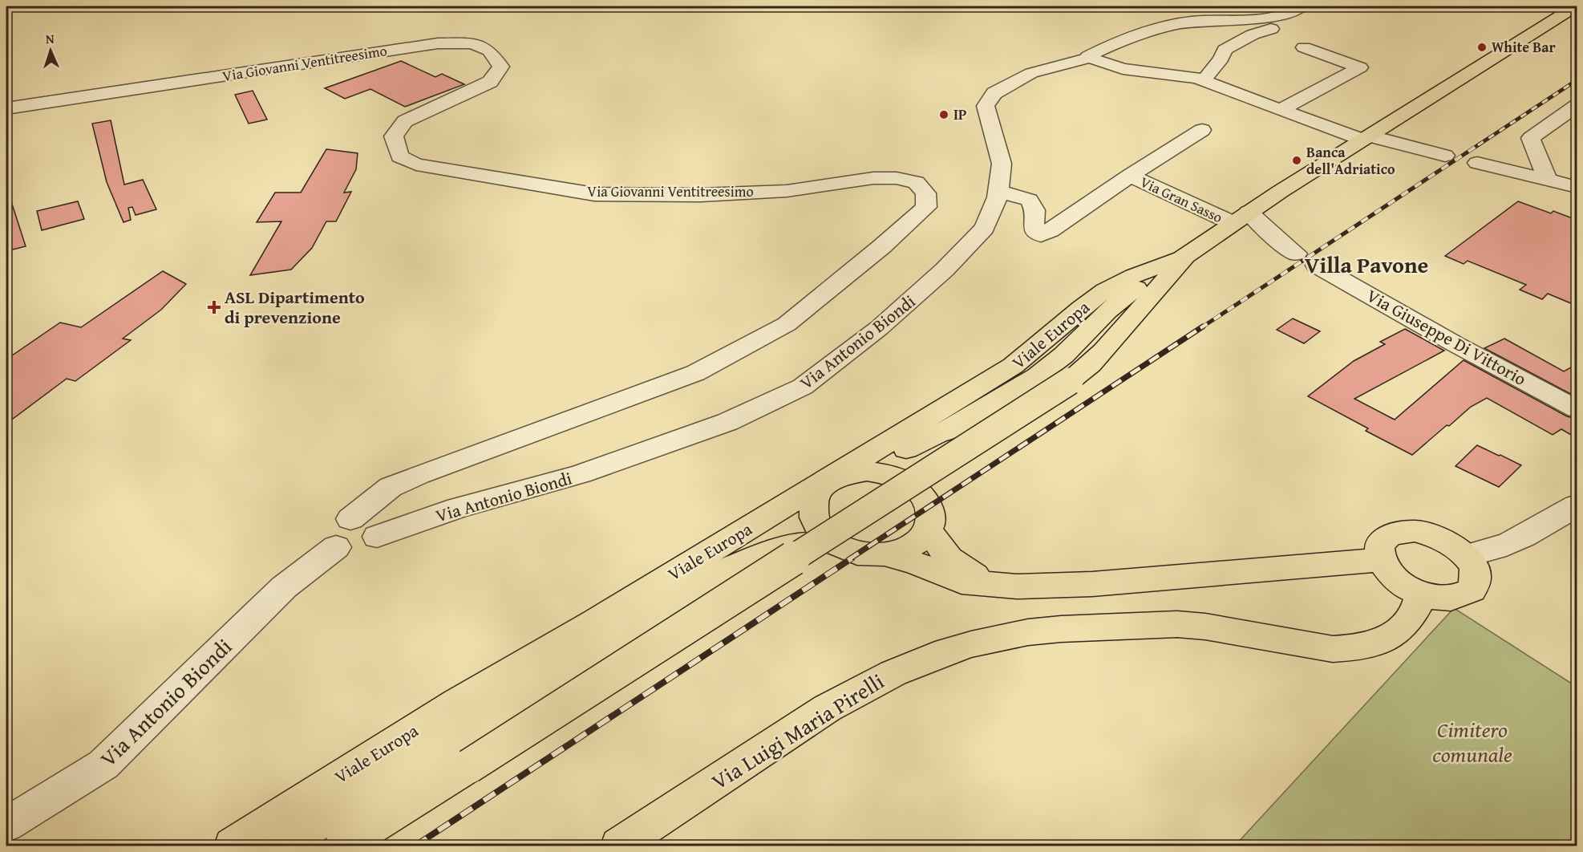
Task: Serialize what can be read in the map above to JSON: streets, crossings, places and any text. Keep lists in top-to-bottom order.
{
  "streets": {
    "main road": ["Viale Europa", "Via Luigi Maria Pirelli"],
    "street": [
      "Via Giovanni Ventitreesimo",
      "Via Gran Sasso",
      "Via Giuseppe Di Vittorio",
      "Via Antonio Biondi"
    ]
  },
  "crossings": [
    ["Via Giovanni Ventitreesimo", "Via Antonio Biondi"],
    ["Via Gran Sasso", "Viale Europa"],
    ["Via Gran Sasso", "Via Antonio Biondi"]
  ],
  "districts": ["Villa Pavone"],
  "parks": ["Cimitero comunale"],
  "places": {
    "other": ["White Bar", "IP", "Banca dell'Adriatico"],
    "health": ["ASL Dipartimento di prevenzione"]
  },
  "north": "top"
}
